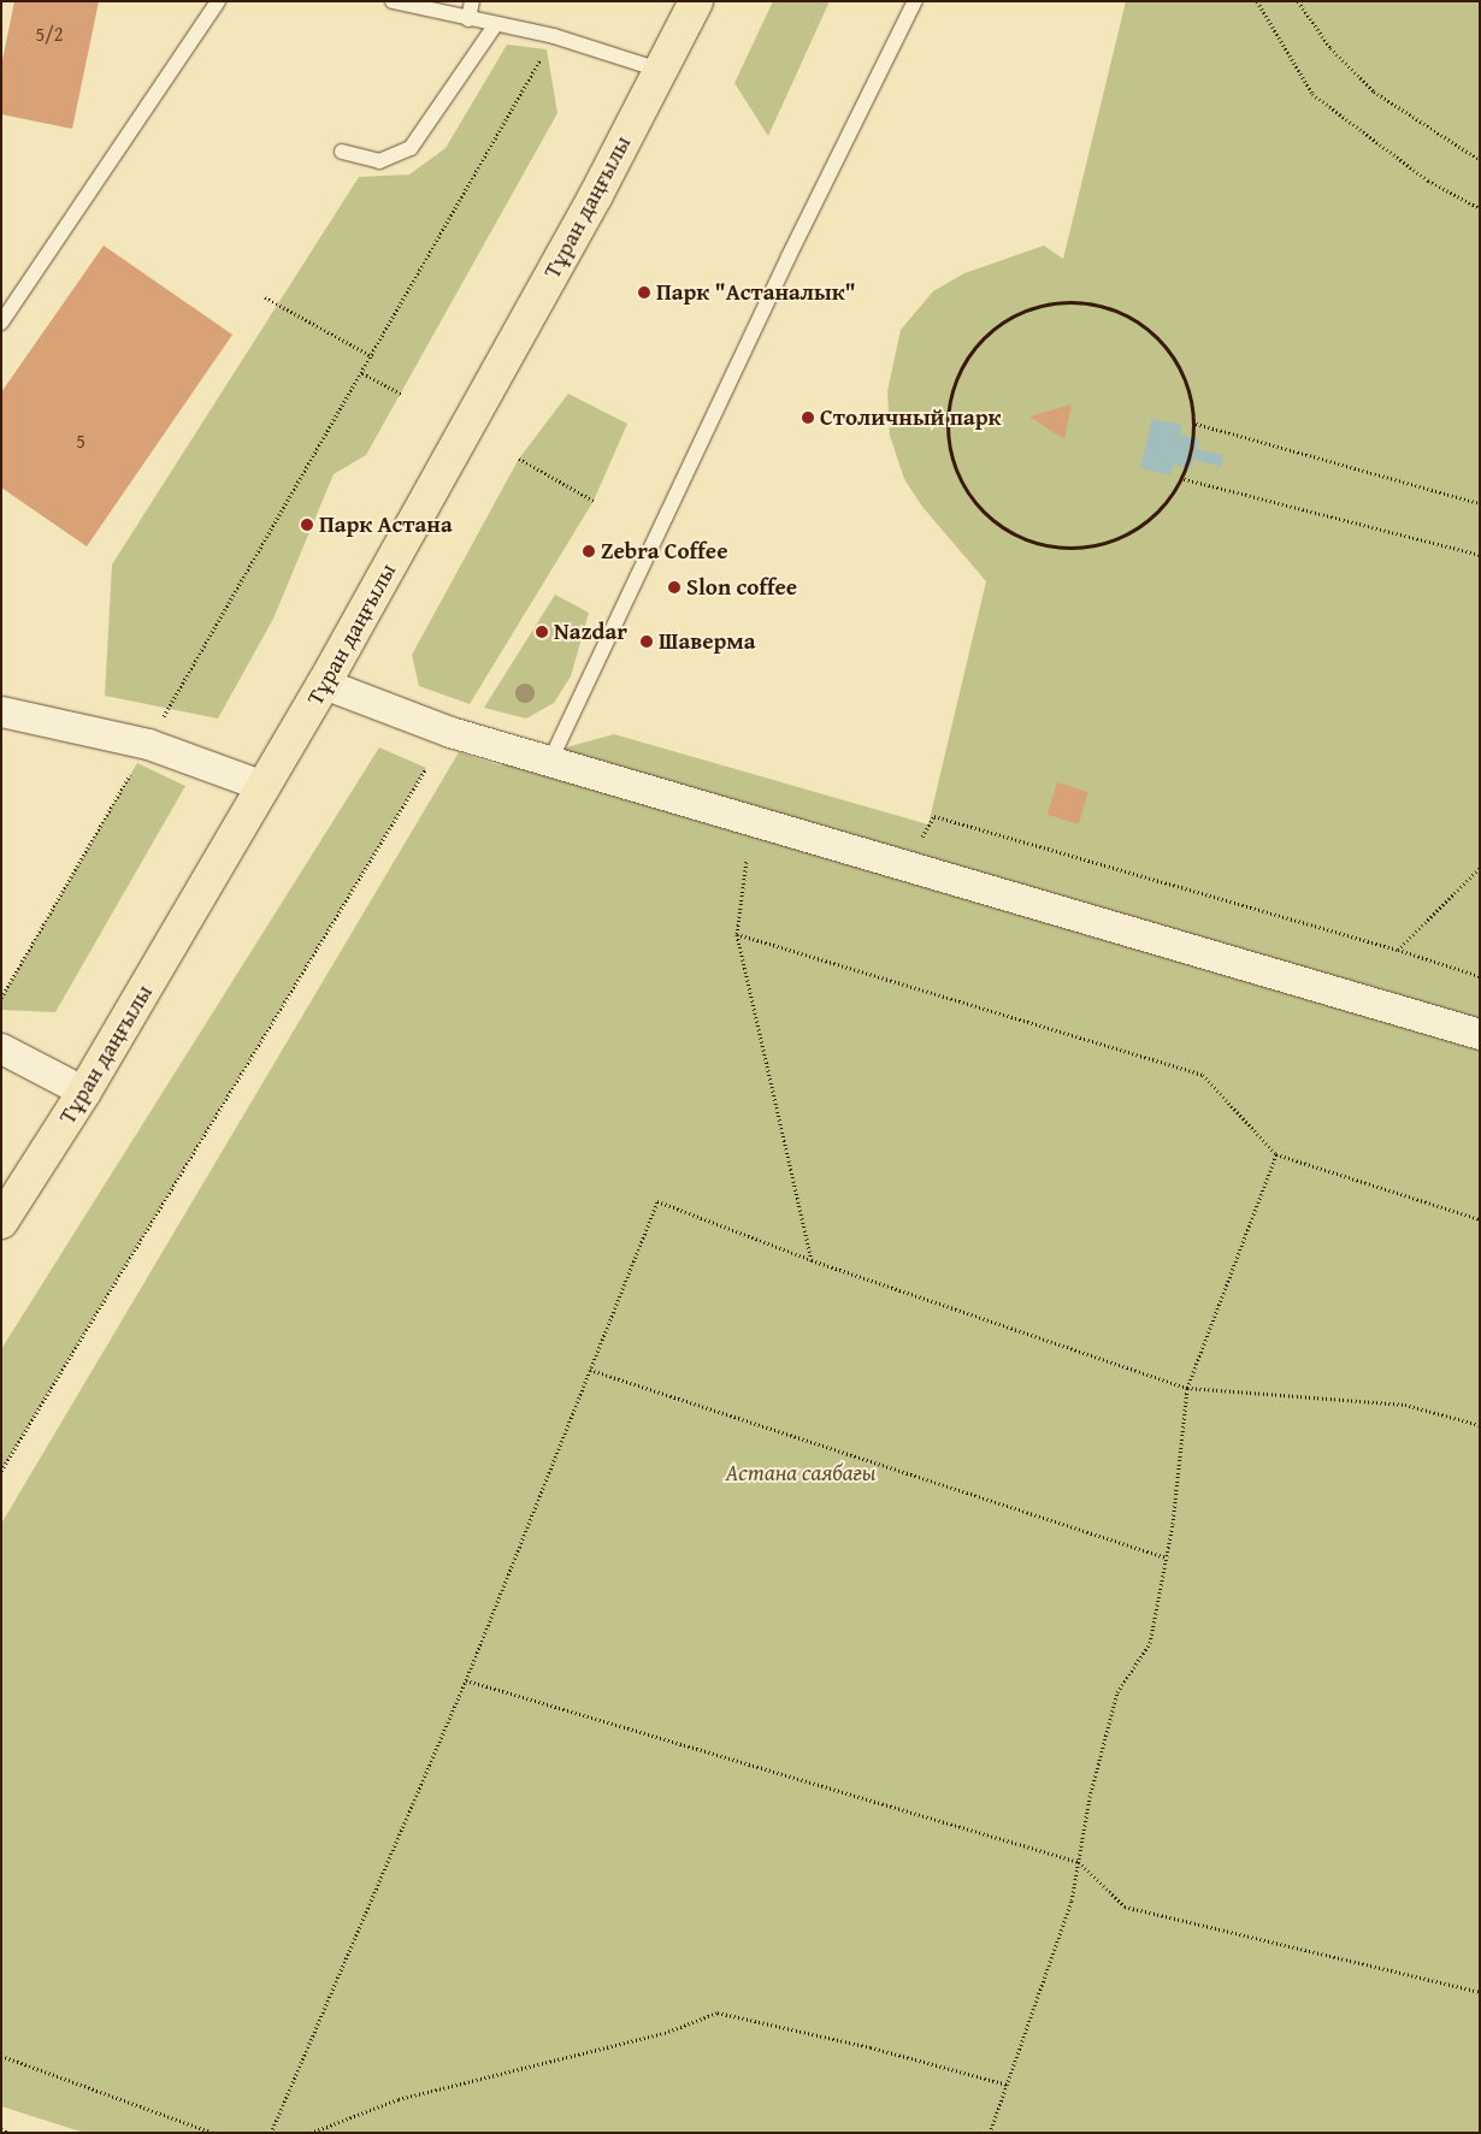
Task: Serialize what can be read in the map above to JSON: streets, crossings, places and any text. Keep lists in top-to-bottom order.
{
  "streets": {
    "main road": ["Тұран даңғылы"]
  },
  "parks": ["Астана саябағы"],
  "places": [
    "Парк \"Астаналык\"",
    "Столичный парк",
    "Парк Астана",
    "Zebra Coffee",
    "Slon coffee",
    "Nazdar",
    "Шаверма"
  ],
  "house_numbers": ["5/2", "5"]
}
